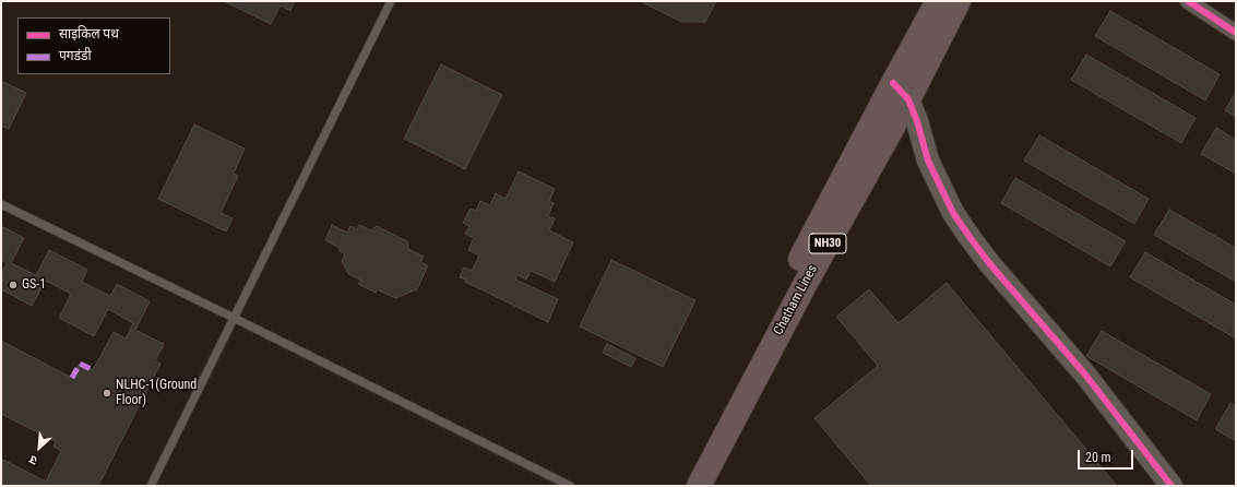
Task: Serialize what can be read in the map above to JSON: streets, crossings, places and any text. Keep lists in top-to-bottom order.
{
  "streets": {
    "highway": ["NH30", "Chatham Lines"]
  },
  "places": ["GS-1", "NLHC-1(Ground Floor)"],
  "legend": ["साइकिल पथ", "पगडंडी"],
  "scale_bar": "20 m",
  "north": "bottom left"
}
